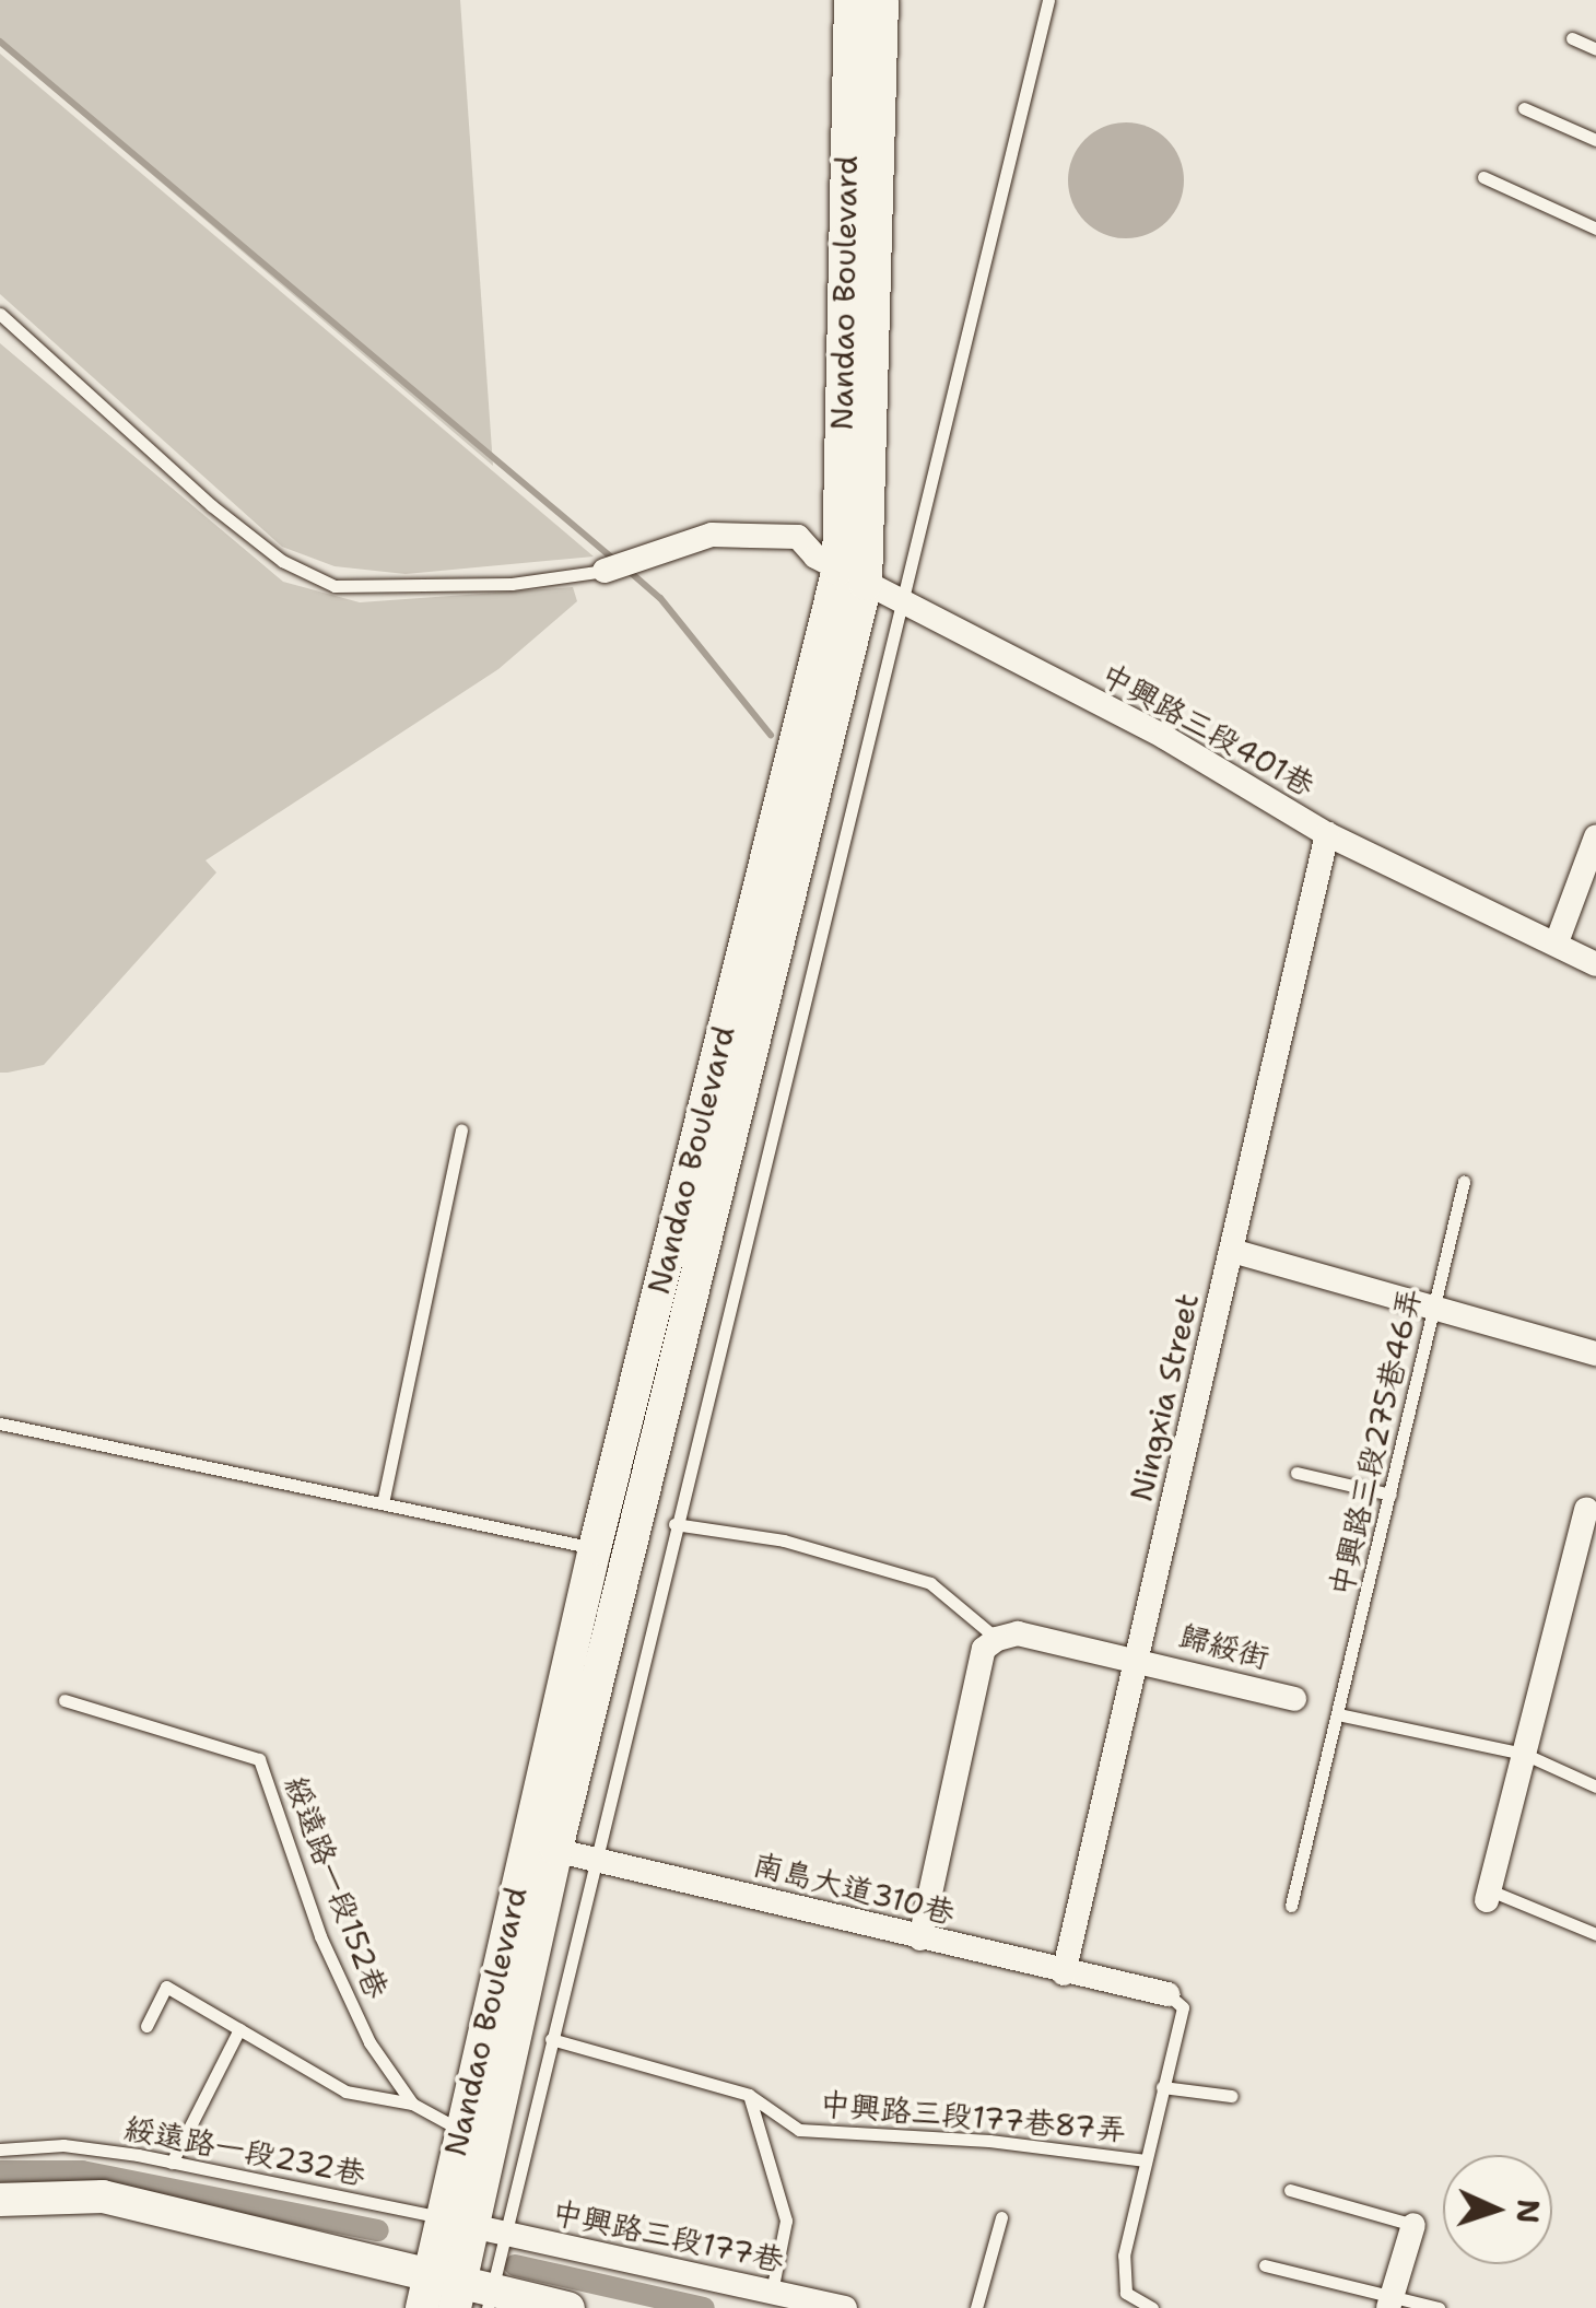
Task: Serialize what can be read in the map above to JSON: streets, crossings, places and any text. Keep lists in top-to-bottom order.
{
  "streets": {
    "street": [
      "Nandao Boulevard",
      "中興路三段401巷",
      "Ningxia Street",
      "歸綏街",
      "南島大道310巷",
      "中興路三段177巷"
    ],
    "lane": [
      "中興路三段275巷46弄",
      "綏遠路一段152巷",
      "中興路三段177巷87弄",
      "綏遠路一段232巷"
    ]
  },
  "crossings": [
    ["Nandao Boulevard", "中興路三段401巷"],
    ["Nandao Boulevard", "綏遠路一段152巷"],
    ["Nandao Boulevard", "南島大道310巷"],
    ["Nandao Boulevard", "綏遠路一段232巷"],
    ["Nandao Boulevard", "中興路三段177巷"],
    ["中興路三段401巷", "Ningxia Street"],
    ["Ningxia Street", "歸綏街"],
    ["Ningxia Street", "南島大道310巷"],
    ["綏遠路一段232巷", "中興路三段177巷"]
  ],
  "north": "right"
}
